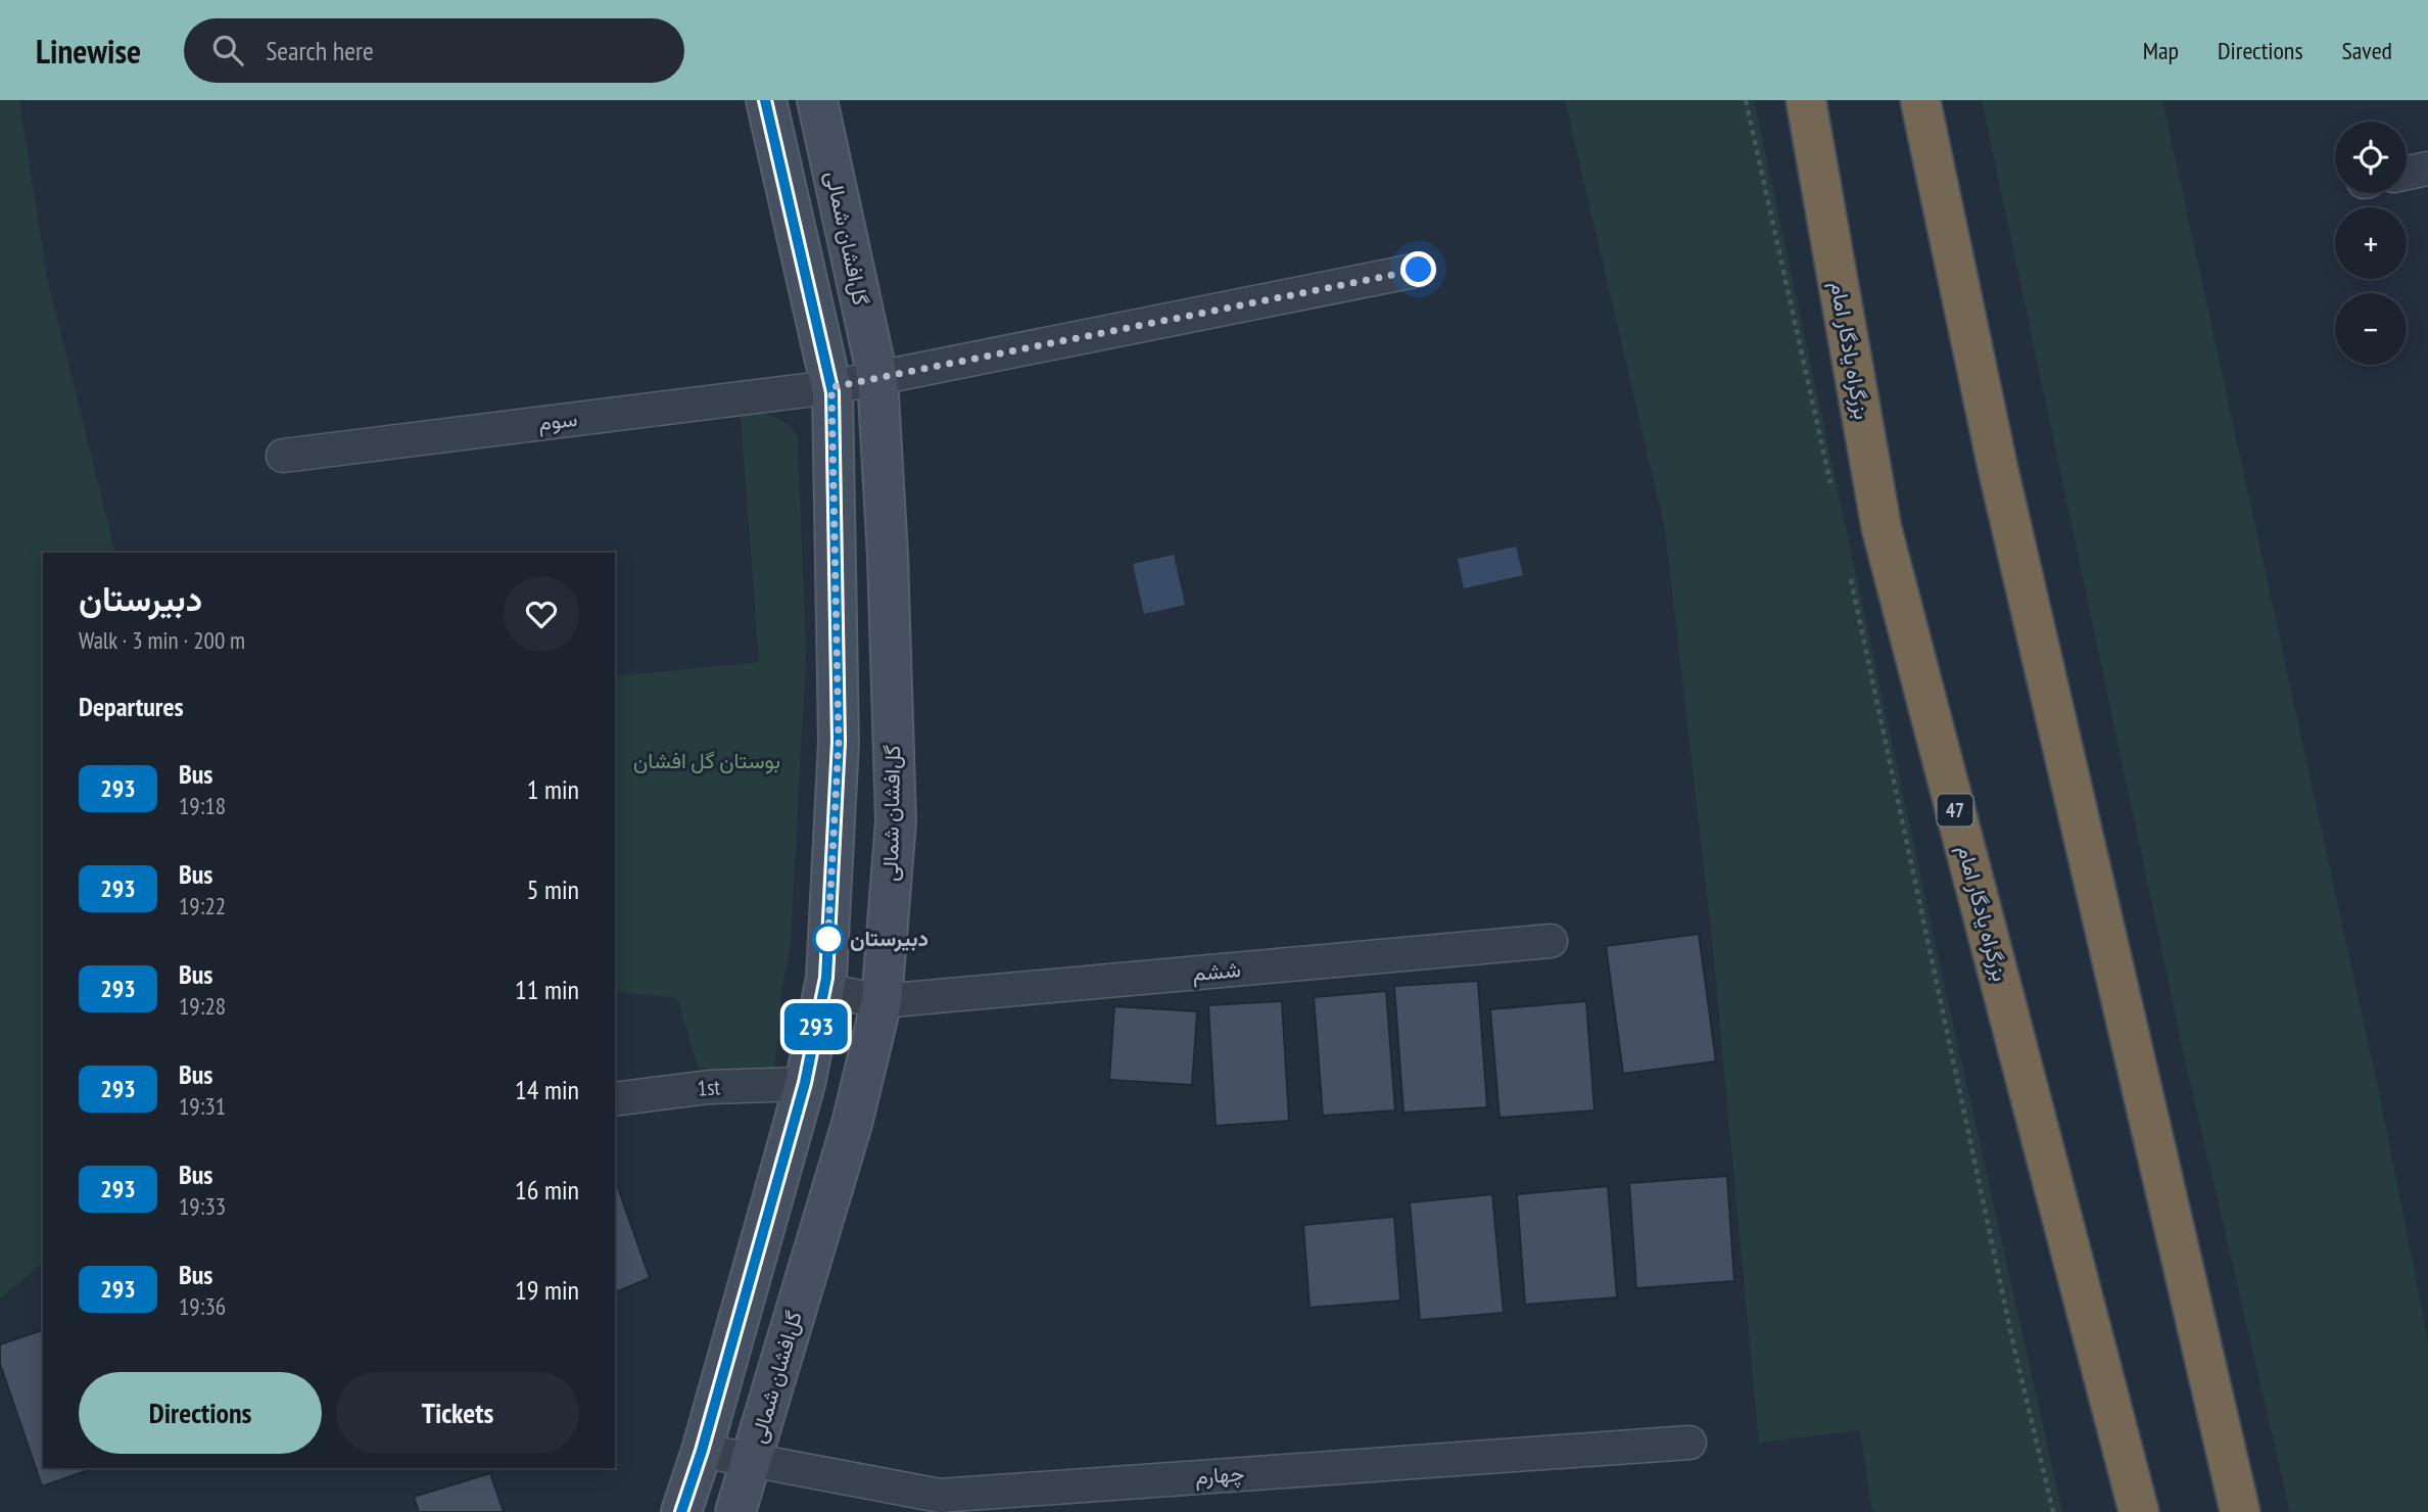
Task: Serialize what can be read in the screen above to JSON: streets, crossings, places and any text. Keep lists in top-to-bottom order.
{
  "streets": {
    "highway": ["بزرگراه یادگار امام", "47"],
    "main road": ["گل‌افشان شمالی"],
    "street": [
      "سوم",
      "ششم",
      "1st",
      "چهارم"
    ]
  },
  "crossings": [
    ["گل‌افشان شمالی", "سوم"],
    ["گل‌افشان شمالی", "ششم"],
    ["گل‌افشان شمالی", "چهارم"]
  ],
  "parks": ["بوستان گل افشان"],
  "places": ["دبیرستان"],
  "lines": ["bus line 293"],
  "page": {
    "header": "Linewise",
    "search": "Search here",
    "nav": ["Map", "Directions", "Saved"],
    "on_map": "293",
    "map_buttons": ["+", "−"],
    "heading": [
      ["دبیرستان", "Walk · 3 min · 200 m"],
      "Departures"
    ],
    "list": [
      {
        "mark": "293",
        "name": "Bus",
        "note": "19:18",
        "value": "1 min"
      },
      {
        "mark": "293",
        "name": "Bus",
        "note": "19:22",
        "value": "5 min"
      },
      {
        "mark": "293",
        "name": "Bus",
        "note": "19:28",
        "value": "11 min"
      },
      {
        "mark": "293",
        "name": "Bus",
        "note": "19:31",
        "value": "14 min"
      },
      {
        "mark": "293",
        "name": "Bus",
        "note": "19:33",
        "value": "16 min"
      },
      {
        "mark": "293",
        "name": "Bus",
        "note": "19:36",
        "value": "19 min"
      }
    ],
    "buttons": ["Directions", "Tickets"]
  }
}
